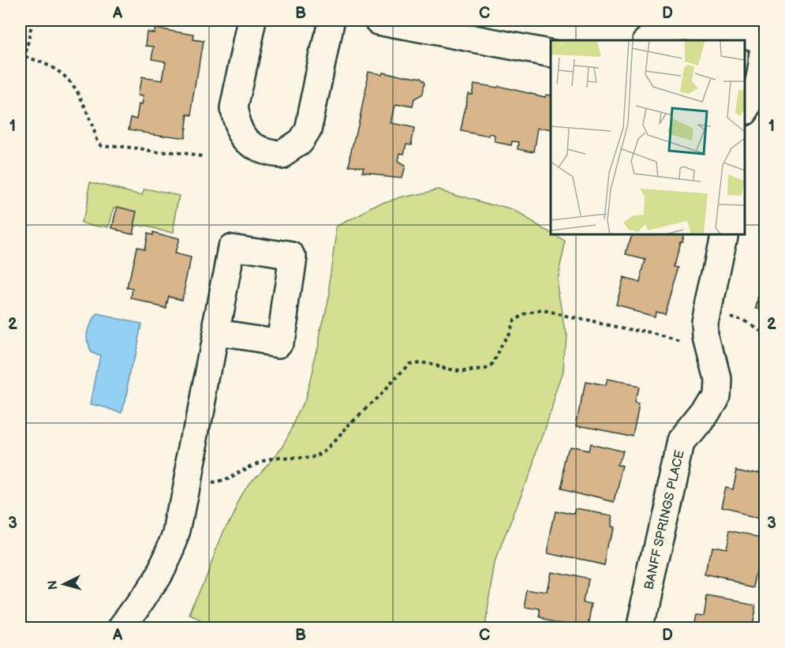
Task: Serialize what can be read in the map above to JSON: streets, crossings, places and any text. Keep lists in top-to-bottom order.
{
  "streets": {
    "street": ["BANFF SPRINGS PLACE"]
  },
  "north": "left",
  "grid": {
    "columns": [
      "A",
      "B",
      "C",
      "D"
    ],
    "rows": ["1", "2", "3"]
  }
}
